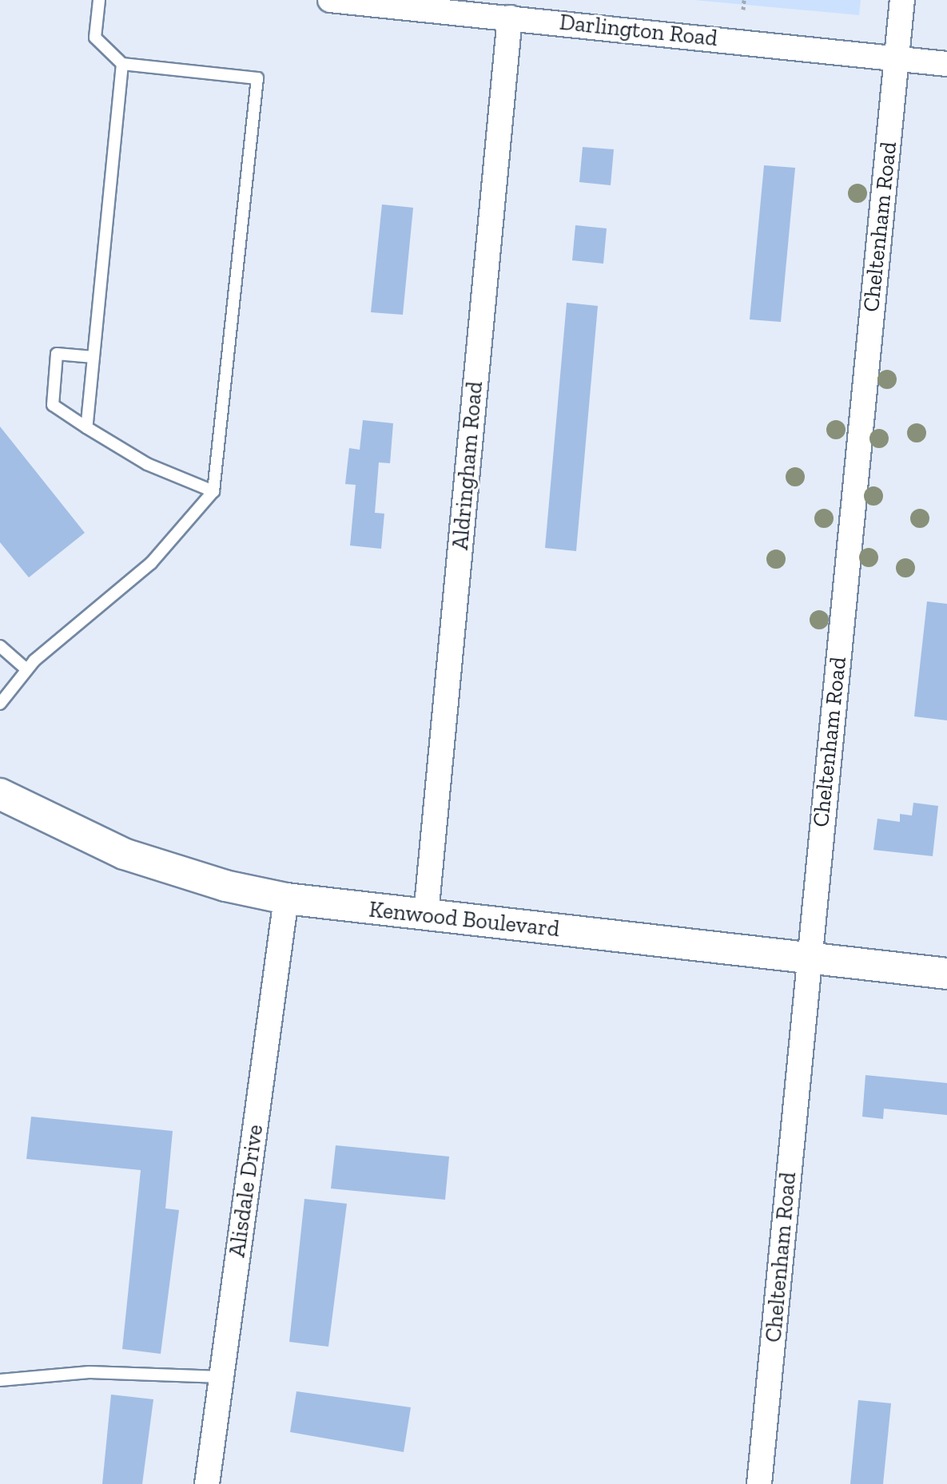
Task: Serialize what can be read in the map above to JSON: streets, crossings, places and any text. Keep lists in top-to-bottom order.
{
  "streets": {
    "street": [
      "Darlington Road",
      "Cheltenham Road",
      "Aldringham Road",
      "Kenwood Boulevard",
      "Alisdale Drive"
    ]
  },
  "crossings": [
    ["Darlington Road", "Cheltenham Road"],
    ["Darlington Road", "Aldringham Road"],
    ["Cheltenham Road", "Kenwood Boulevard"],
    ["Aldringham Road", "Kenwood Boulevard"],
    ["Kenwood Boulevard", "Alisdale Drive"]
  ]
}
